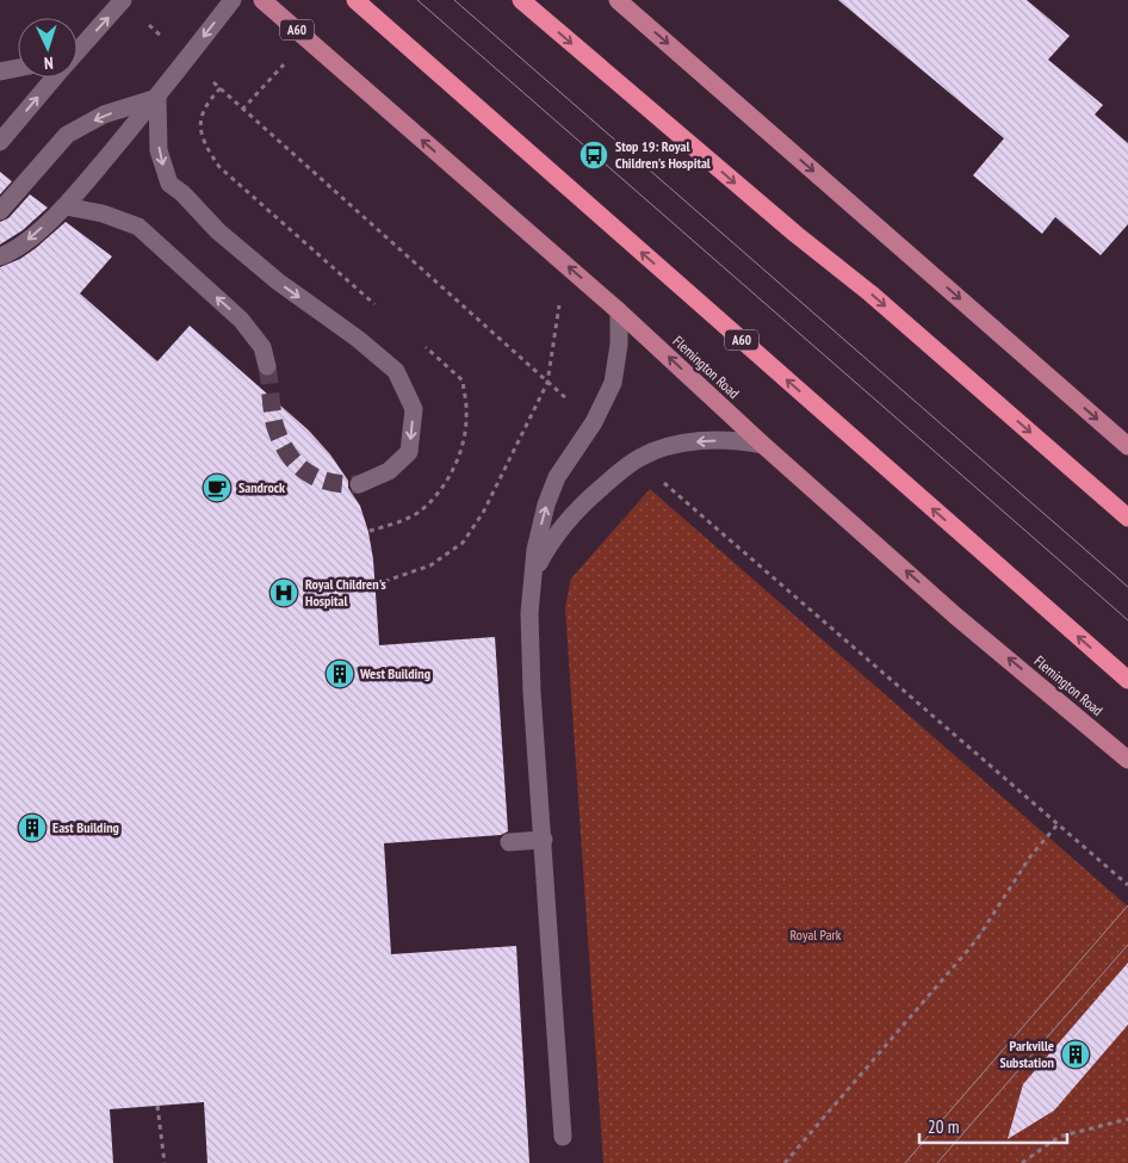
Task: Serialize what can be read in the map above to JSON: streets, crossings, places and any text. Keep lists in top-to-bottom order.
{
  "streets": {
    "highway": ["A60"],
    "main road": ["Flemington Road"]
  },
  "one_way": ["Flemington Road"],
  "parks": ["Royal Park"],
  "places": {
    "bus stop": ["Stop 19: Royal Children's Hospital"],
    "cafe": ["Sandrock"],
    "hospital": ["Royal Children's Hospital"],
    "building": ["West Building", "East Building", "Parkville Substation"]
  },
  "scale_bar": "20 m",
  "north": "bottom"
}
